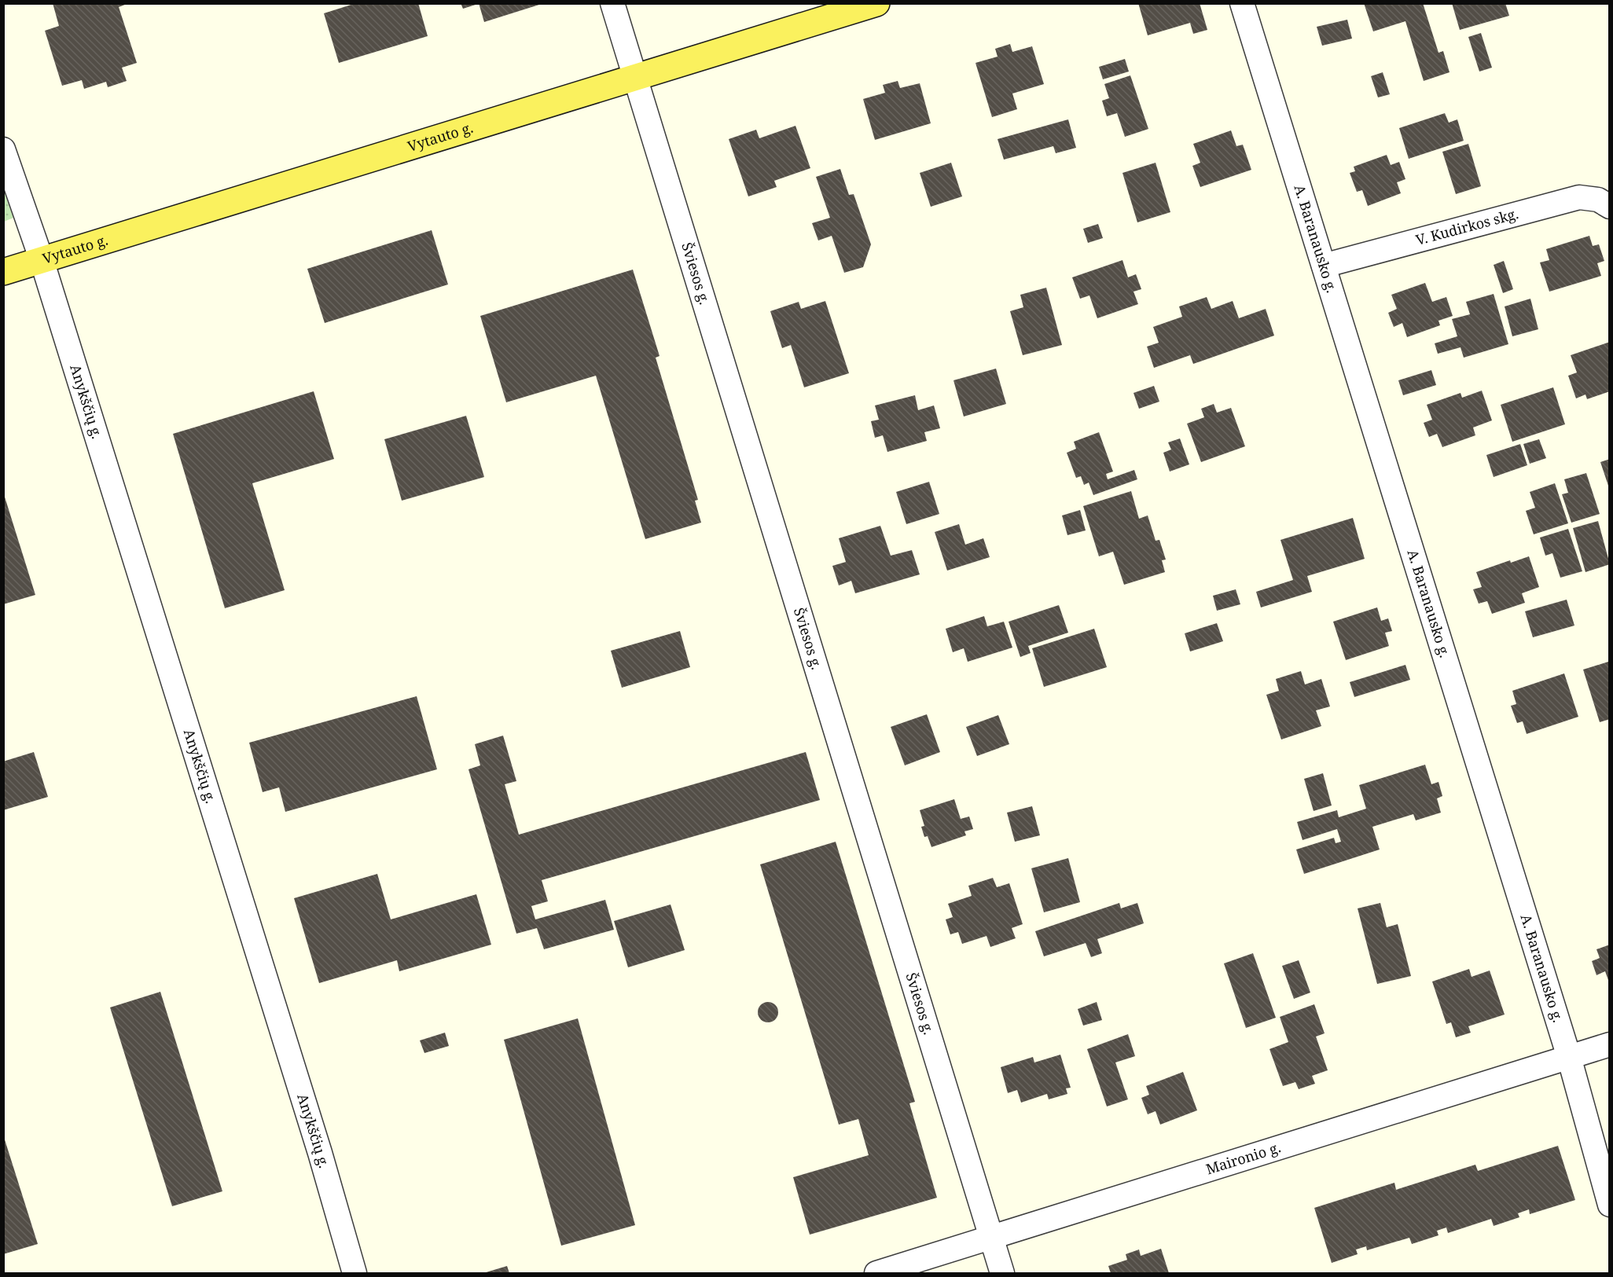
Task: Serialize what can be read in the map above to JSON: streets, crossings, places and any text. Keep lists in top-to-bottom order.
{
  "streets": {
    "main road": ["Vytauto g."],
    "street": [
      "V. Kudirkos skg.",
      "A. Baranausko g.",
      "Šviesos g.",
      "Anykščių g.",
      "Maironio g."
    ]
  },
  "crossings": [
    ["Vytauto g.", "Šviesos g."],
    ["Vytauto g.", "Anykščių g."],
    ["V. Kudirkos skg.", "A. Baranausko g."],
    ["A. Baranausko g.", "Maironio g."],
    ["Šviesos g.", "Maironio g."]
  ]
}
